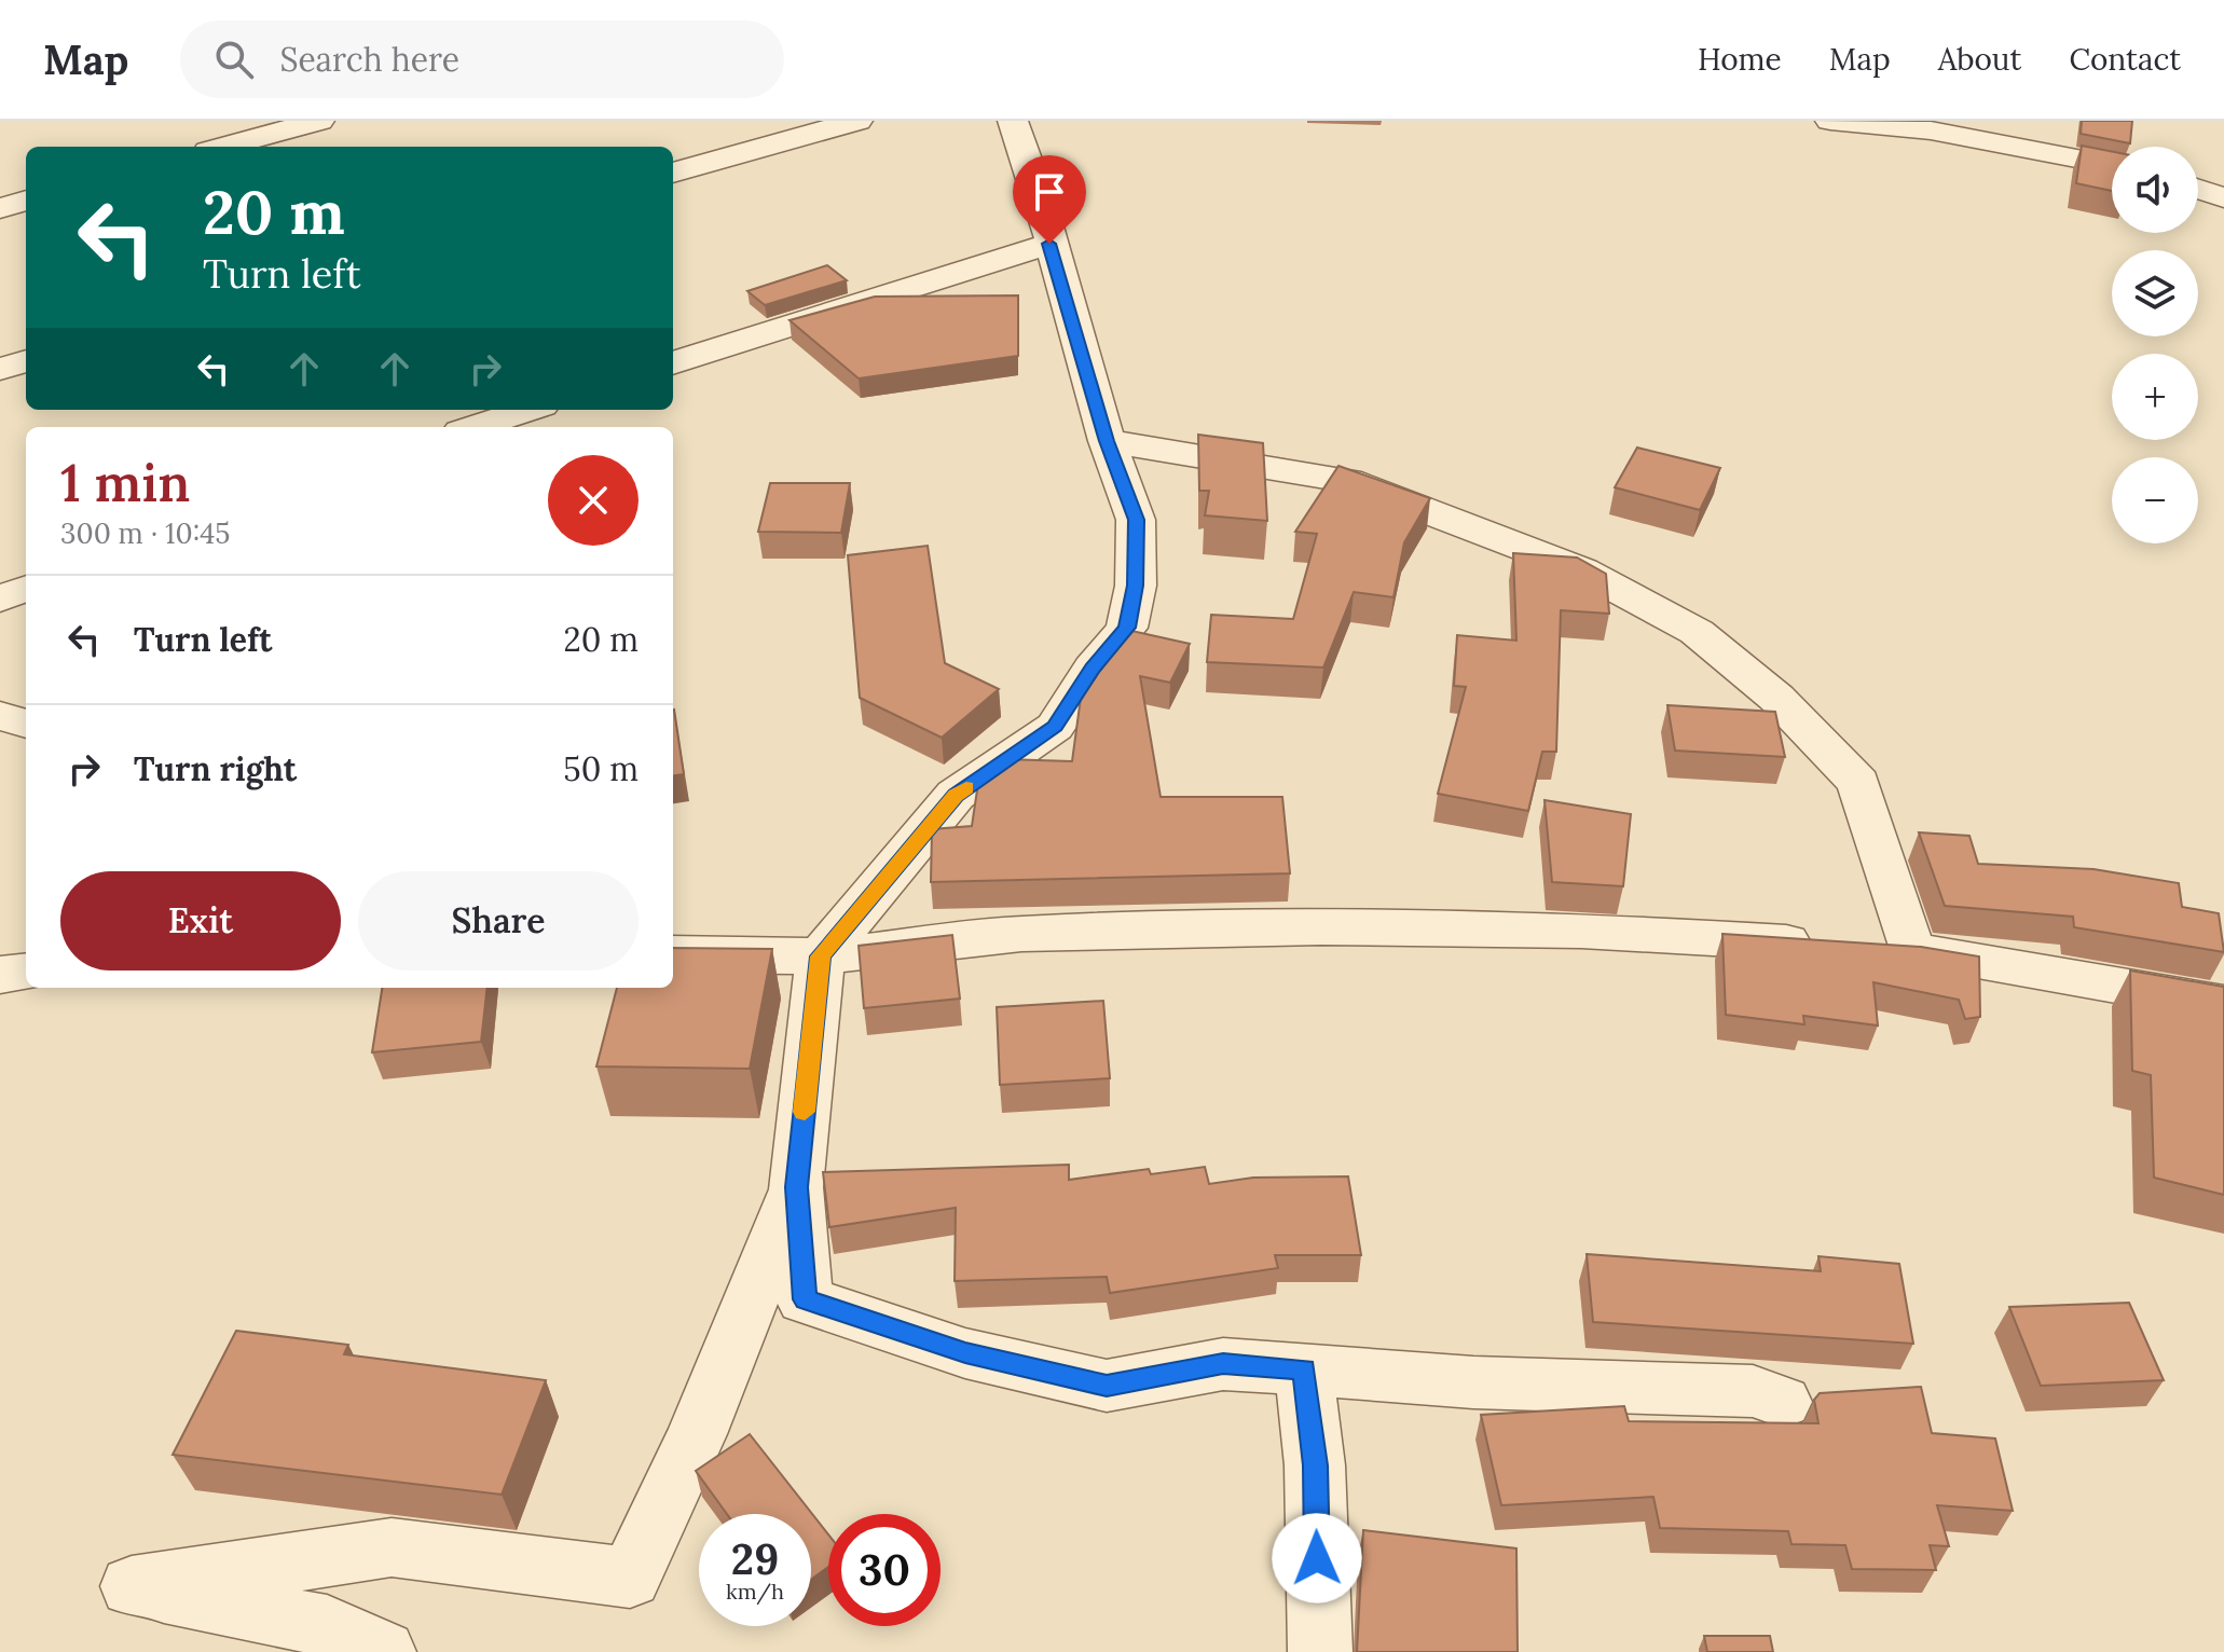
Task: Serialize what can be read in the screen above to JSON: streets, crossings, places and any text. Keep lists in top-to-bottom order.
{
  "page": {
    "header": "Map",
    "search": "Search here",
    "nav": [
      "Home",
      "Map",
      "About",
      "Contact"
    ],
    "map_buttons": ["+", "−"],
    "turn": ["20 m", "Turn left"],
    "heading": ["1 min", "300 m · 10:45"],
    "list": [
      {
        "name": "Turn left",
        "value": "20 m"
      },
      {
        "name": "Turn right",
        "value": "50 m"
      }
    ],
    "buttons": ["Exit", "Share"],
    "speed": "29 km/h",
    "limit": "30"
  }
}
